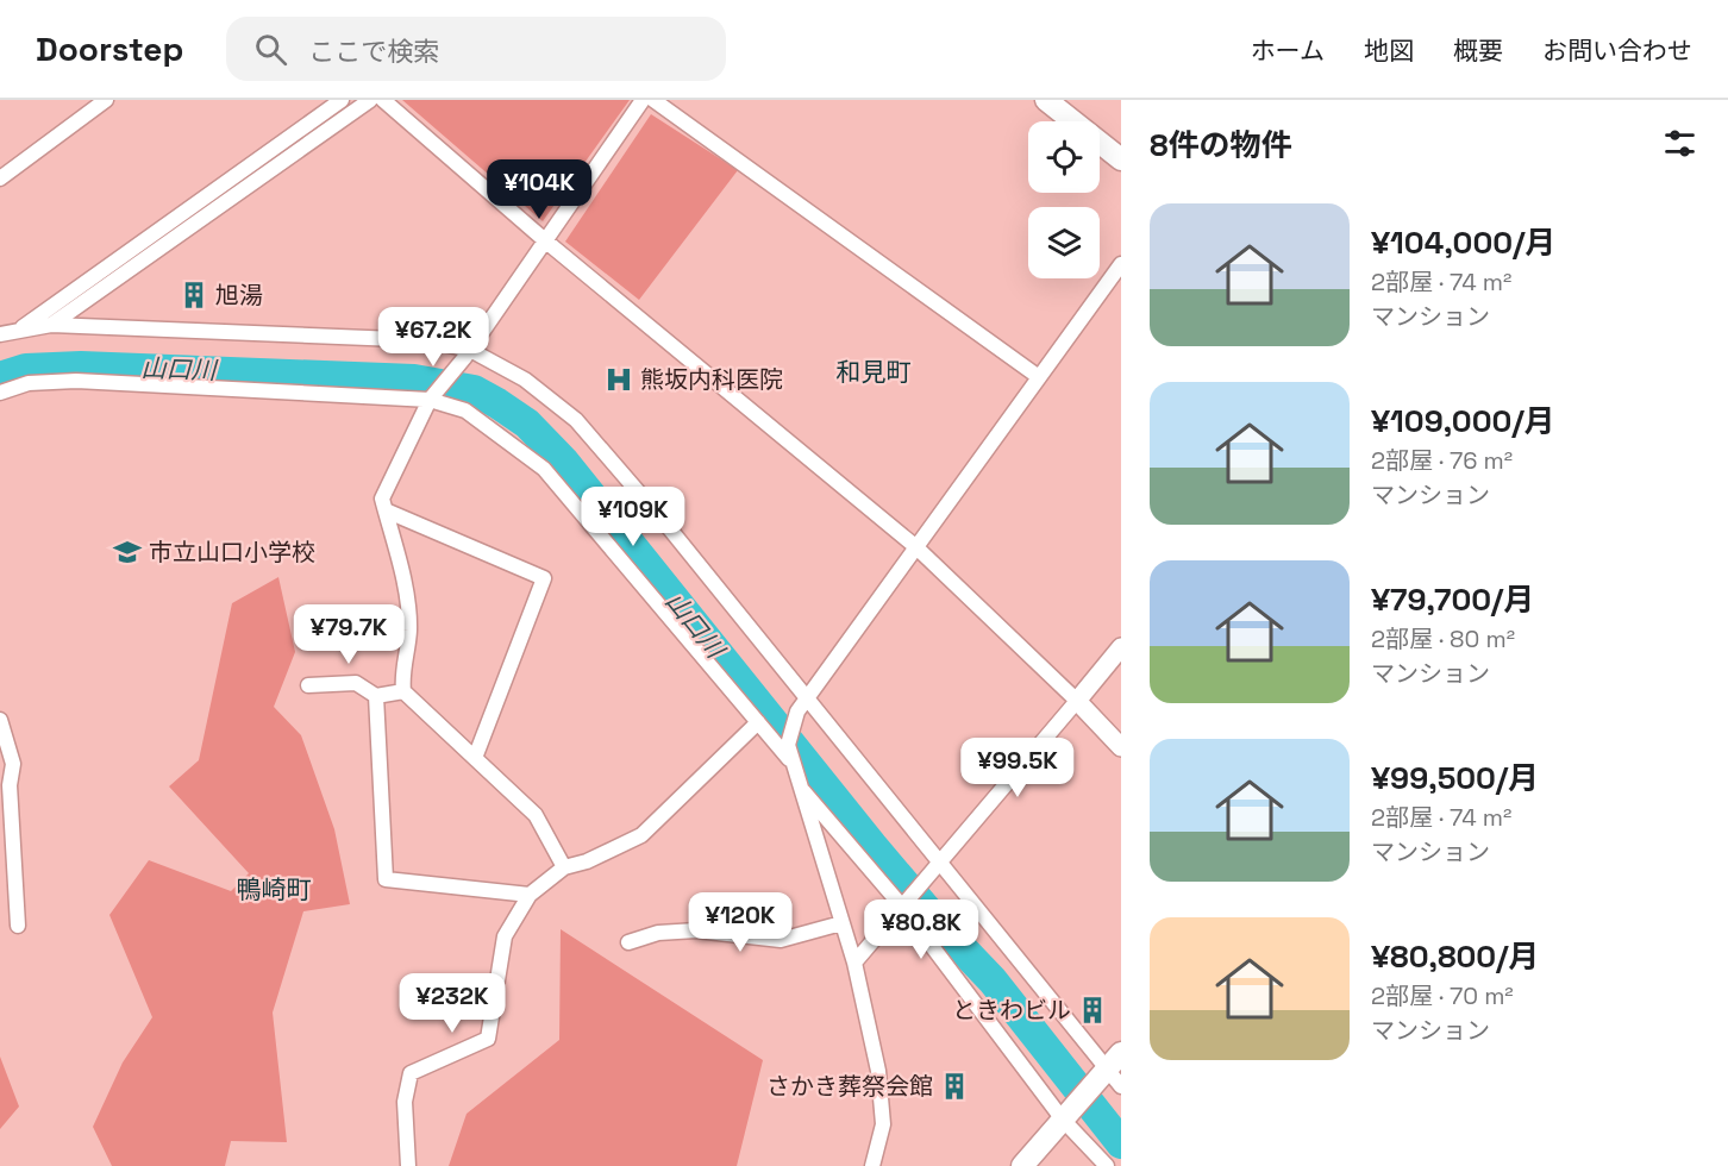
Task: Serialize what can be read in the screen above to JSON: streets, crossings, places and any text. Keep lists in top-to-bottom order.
{
  "districts": ["和見町", "鴨崎町"],
  "water": ["山口川"],
  "places": {
    "building": ["旭湯", "ときわビル", "さかき葬祭会館"],
    "hospital": ["熊坂内科医院"],
    "school or university": ["市立山口小学校"]
  },
  "page": {
    "header": "Doorstep",
    "search": "ここで検索",
    "nav": [
      "ホーム",
      "地図",
      "概要",
      "お問い合わせ"
    ],
    "heading": "8件の物件",
    "price": [
      "¥104K",
      "¥67.2K",
      "¥109K",
      "¥79.7K",
      "¥99.5K",
      "¥120K",
      "¥80.8K",
      "¥232K"
    ],
    "list": [
      {
        "name": "¥104,000/月",
        "note": "2部屋 · 74 m² · マンション"
      },
      {
        "name": "¥109,000/月",
        "note": "2部屋 · 76 m² · マンション"
      },
      {
        "name": "¥79,700/月",
        "note": "2部屋 · 80 m² · マンション"
      },
      {
        "name": "¥99,500/月",
        "note": "2部屋 · 74 m² · マンション"
      },
      {
        "name": "¥80,800/月",
        "note": "2部屋 · 70 m² · マンション"
      }
    ]
  }
}
